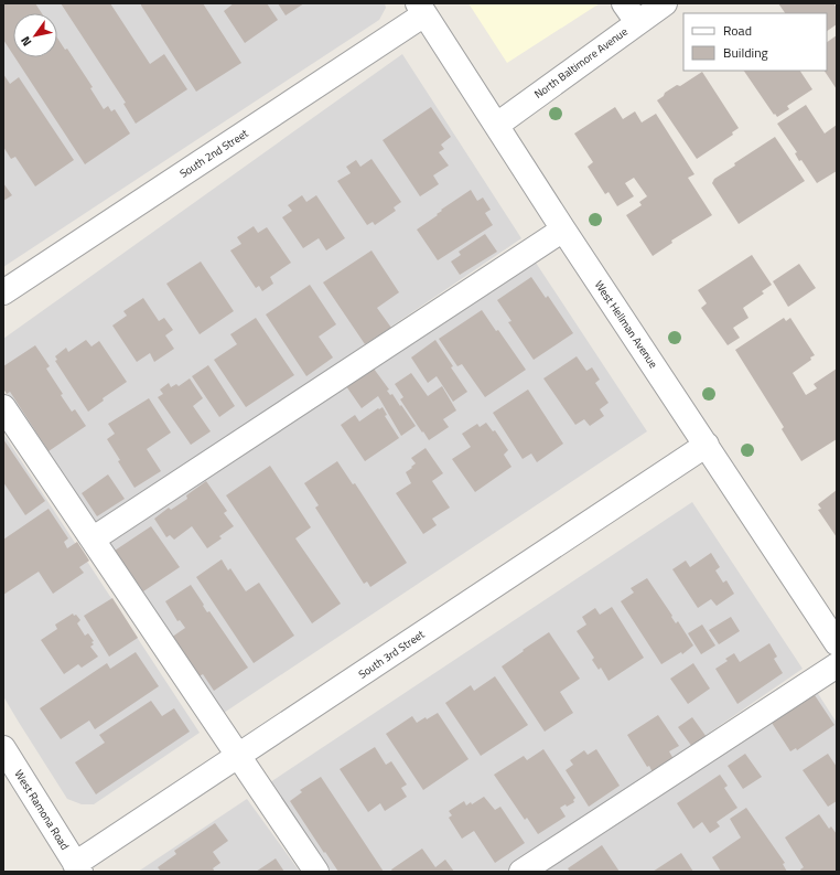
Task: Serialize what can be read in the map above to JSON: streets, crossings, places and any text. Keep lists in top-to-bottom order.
{
  "streets": {
    "street": [
      "North Baltimore Avenue",
      "South 2nd Street",
      "West Hellman Avenue",
      "South 3rd Street",
      "West Ramona Road"
    ]
  },
  "crossings": [
    ["North Baltimore Avenue", "West Hellman Avenue"],
    ["South 2nd Street", "West Hellman Avenue"],
    ["West Hellman Avenue", "South 3rd Street"],
    ["South 3rd Street", "West Ramona Road"]
  ],
  "legend": ["Road", "Building"],
  "north": "bottom left"
}
